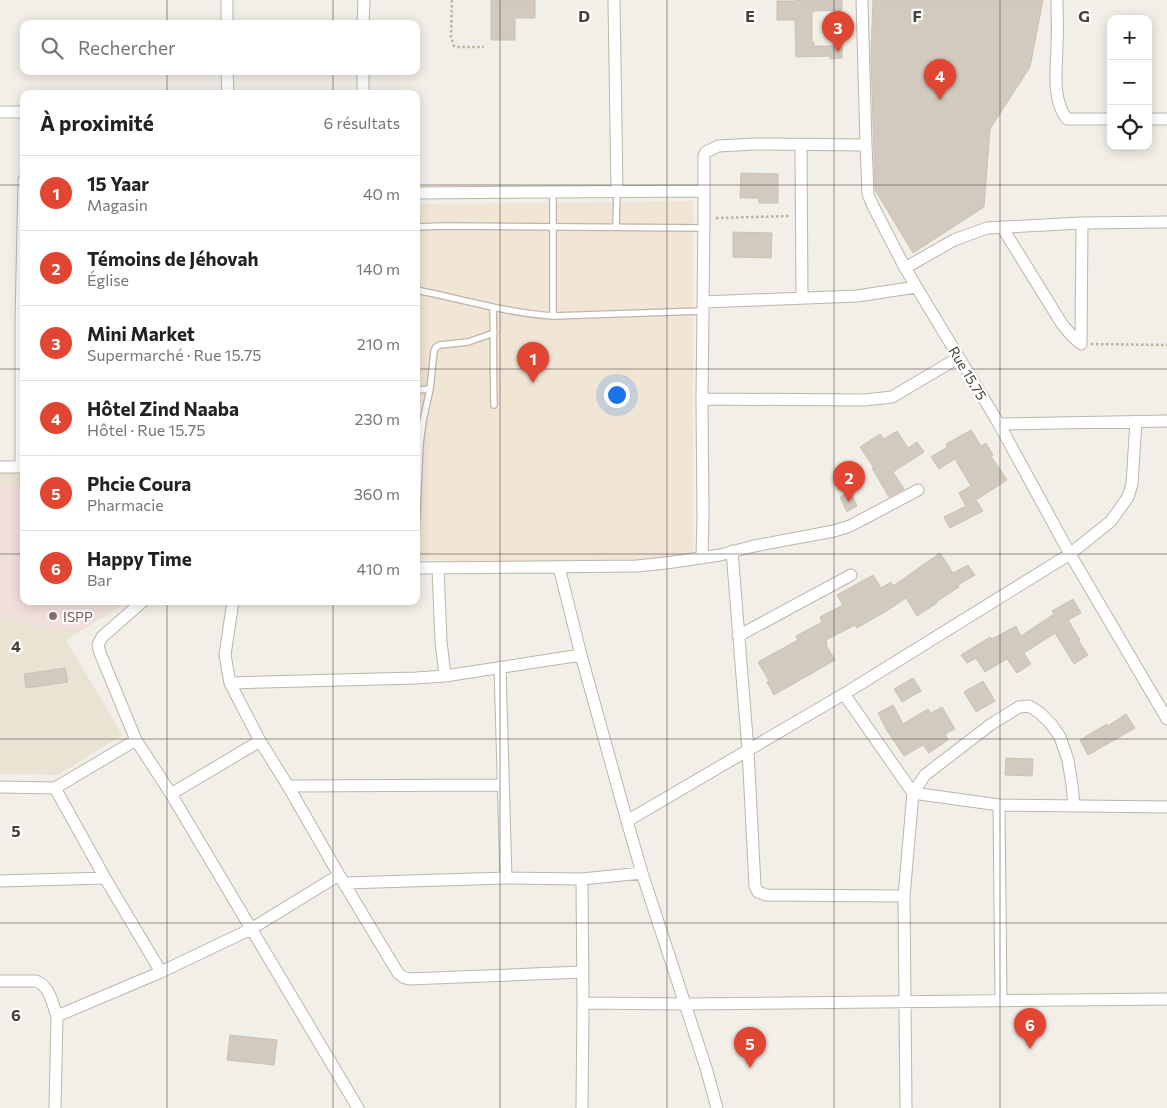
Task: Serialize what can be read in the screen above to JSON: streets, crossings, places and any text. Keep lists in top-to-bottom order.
{
  "streets": {
    "street": ["Rue 15.75"]
  },
  "places": ["ISPP"],
  "page": {
    "pins": [
      "3",
      "4",
      "1",
      "2",
      "6",
      "5"
    ],
    "map_buttons": ["+", "−"],
    "search": "Rechercher",
    "heading": ["À proximité", "6 résultats"],
    "list": [
      {
        "mark": "1",
        "name": "15 Yaar",
        "note": "Magasin",
        "value": "40 m"
      },
      {
        "mark": "2",
        "name": "Témoins de Jéhovah",
        "note": "Église",
        "value": "140 m"
      },
      {
        "mark": "3",
        "name": "Mini Market",
        "note": "Supermarché · Rue 15.75",
        "value": "210 m"
      },
      {
        "mark": "4",
        "name": "Hôtel Zind Naaba",
        "note": "Hôtel · Rue 15.75",
        "value": "230 m"
      },
      {
        "mark": "5",
        "name": "Phcie Coura",
        "note": "Pharmacie",
        "value": "360 m"
      },
      {
        "mark": "6",
        "name": "Happy Time",
        "note": "Bar",
        "value": "410 m"
      }
    ]
  },
  "grid": {
    "columns": [
      "D",
      "E",
      "F",
      "G"
    ],
    "rows": ["4", "5", "6"]
  }
}
